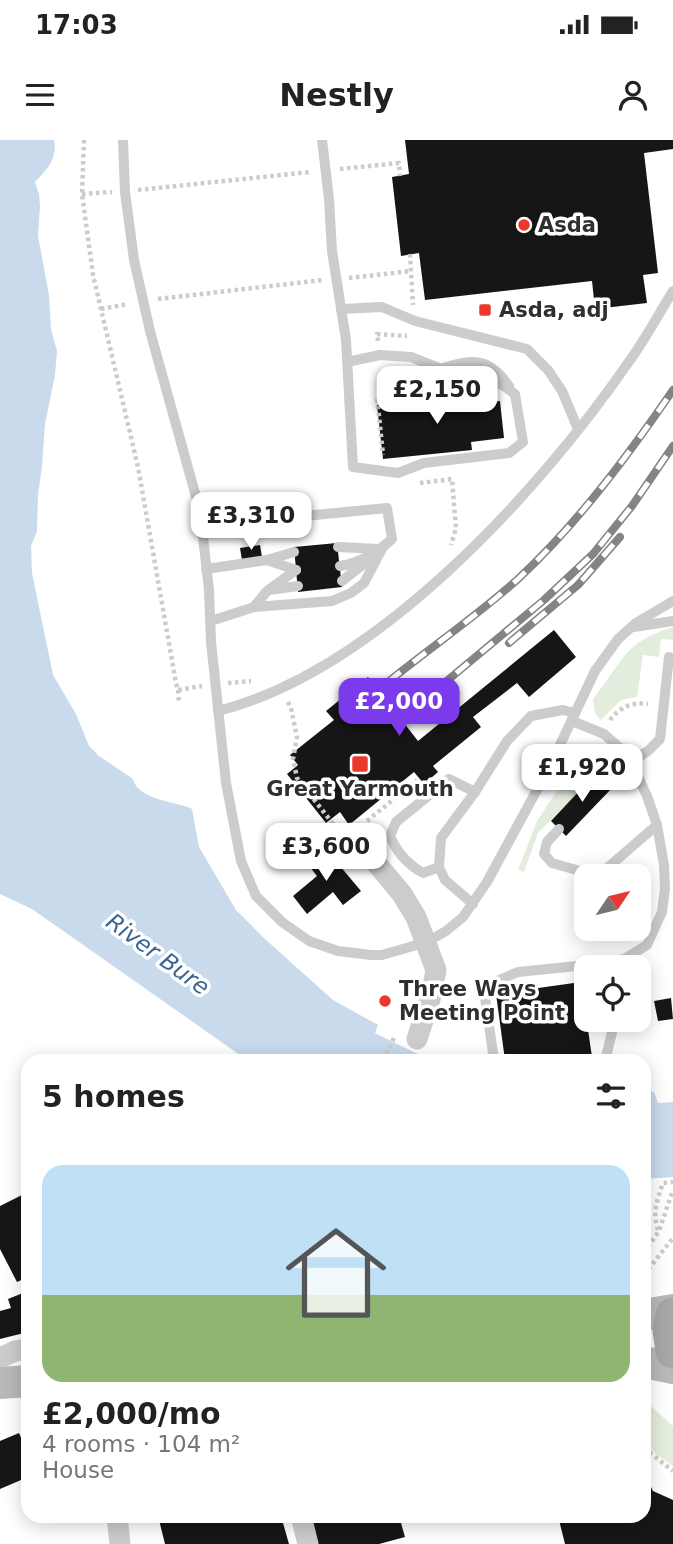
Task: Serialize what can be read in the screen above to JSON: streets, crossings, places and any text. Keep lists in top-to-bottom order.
{
  "water": ["River Bure"],
  "places": {
    "other": ["Asda", "Three Ways Meeting Point"],
    "transit": ["Asda, adj", "Great Yarmouth"]
  },
  "north": "top right",
  "page": {
    "status": "17:03",
    "header": "Nestly",
    "price": [
      "£2,150",
      "£3,310",
      "£2,000",
      "£1,920",
      "£3,600"
    ],
    "heading": "5 homes",
    "list": [
      {
        "name": "£2,000/mo",
        "note": "4 rooms · 104 m² · House"
      }
    ]
  }
}
